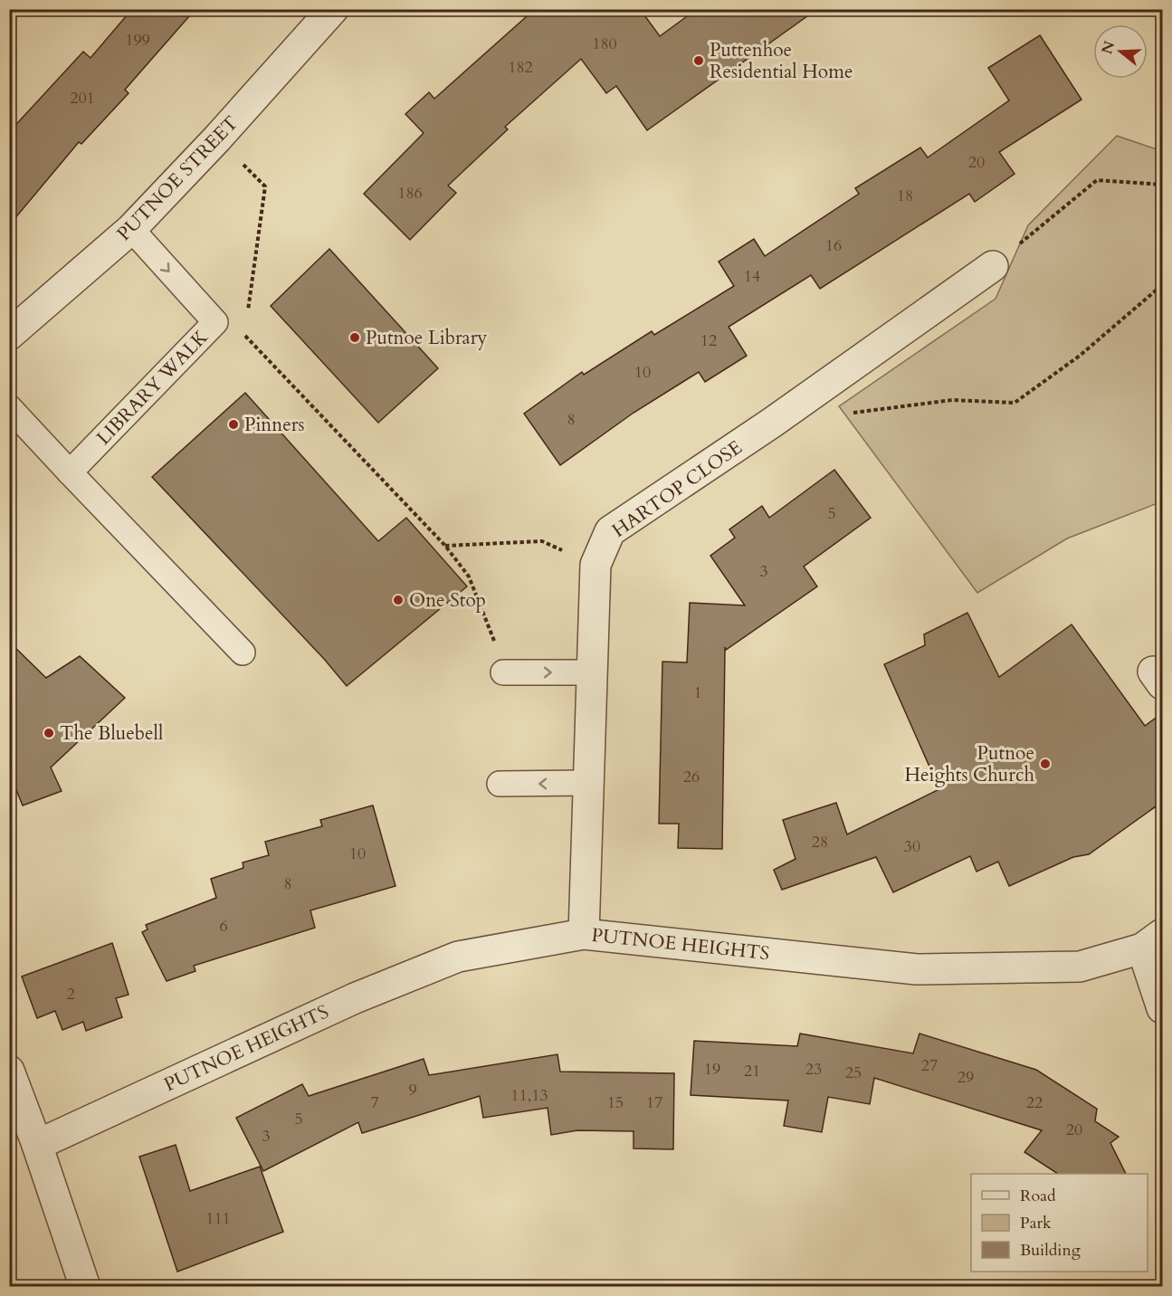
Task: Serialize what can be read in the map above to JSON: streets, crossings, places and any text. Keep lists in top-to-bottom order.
{
  "streets": {
    "street": ["PUTNOE STREET", "HARTOP CLOSE", "PUTNOE HEIGHTS"],
    "lane": ["LIBRARY WALK"]
  },
  "crossings": [
    ["PUTNOE STREET", "LIBRARY WALK"],
    ["HARTOP CLOSE", "PUTNOE HEIGHTS"]
  ],
  "places": [
    "Puttenhoe Residential Home",
    "Putnoe Library",
    "Pinners",
    "One Stop",
    "The Bluebell",
    "Putnoe Heights Church"
  ],
  "house_numbers": [
    "199",
    "180",
    "182",
    "201",
    "20",
    "186",
    "18",
    "16",
    "14",
    "12",
    "10",
    "8",
    "5",
    "3",
    "1",
    "26",
    "28",
    "30",
    "10",
    "8",
    "6",
    "2",
    "27",
    "19",
    "23",
    "21",
    "25",
    "29",
    "9",
    "11,13",
    "7",
    "15",
    "17",
    "22",
    "5",
    "20",
    "3",
    "111"
  ],
  "legend": ["Road", "Park", "Building"],
  "north": "left"
}
